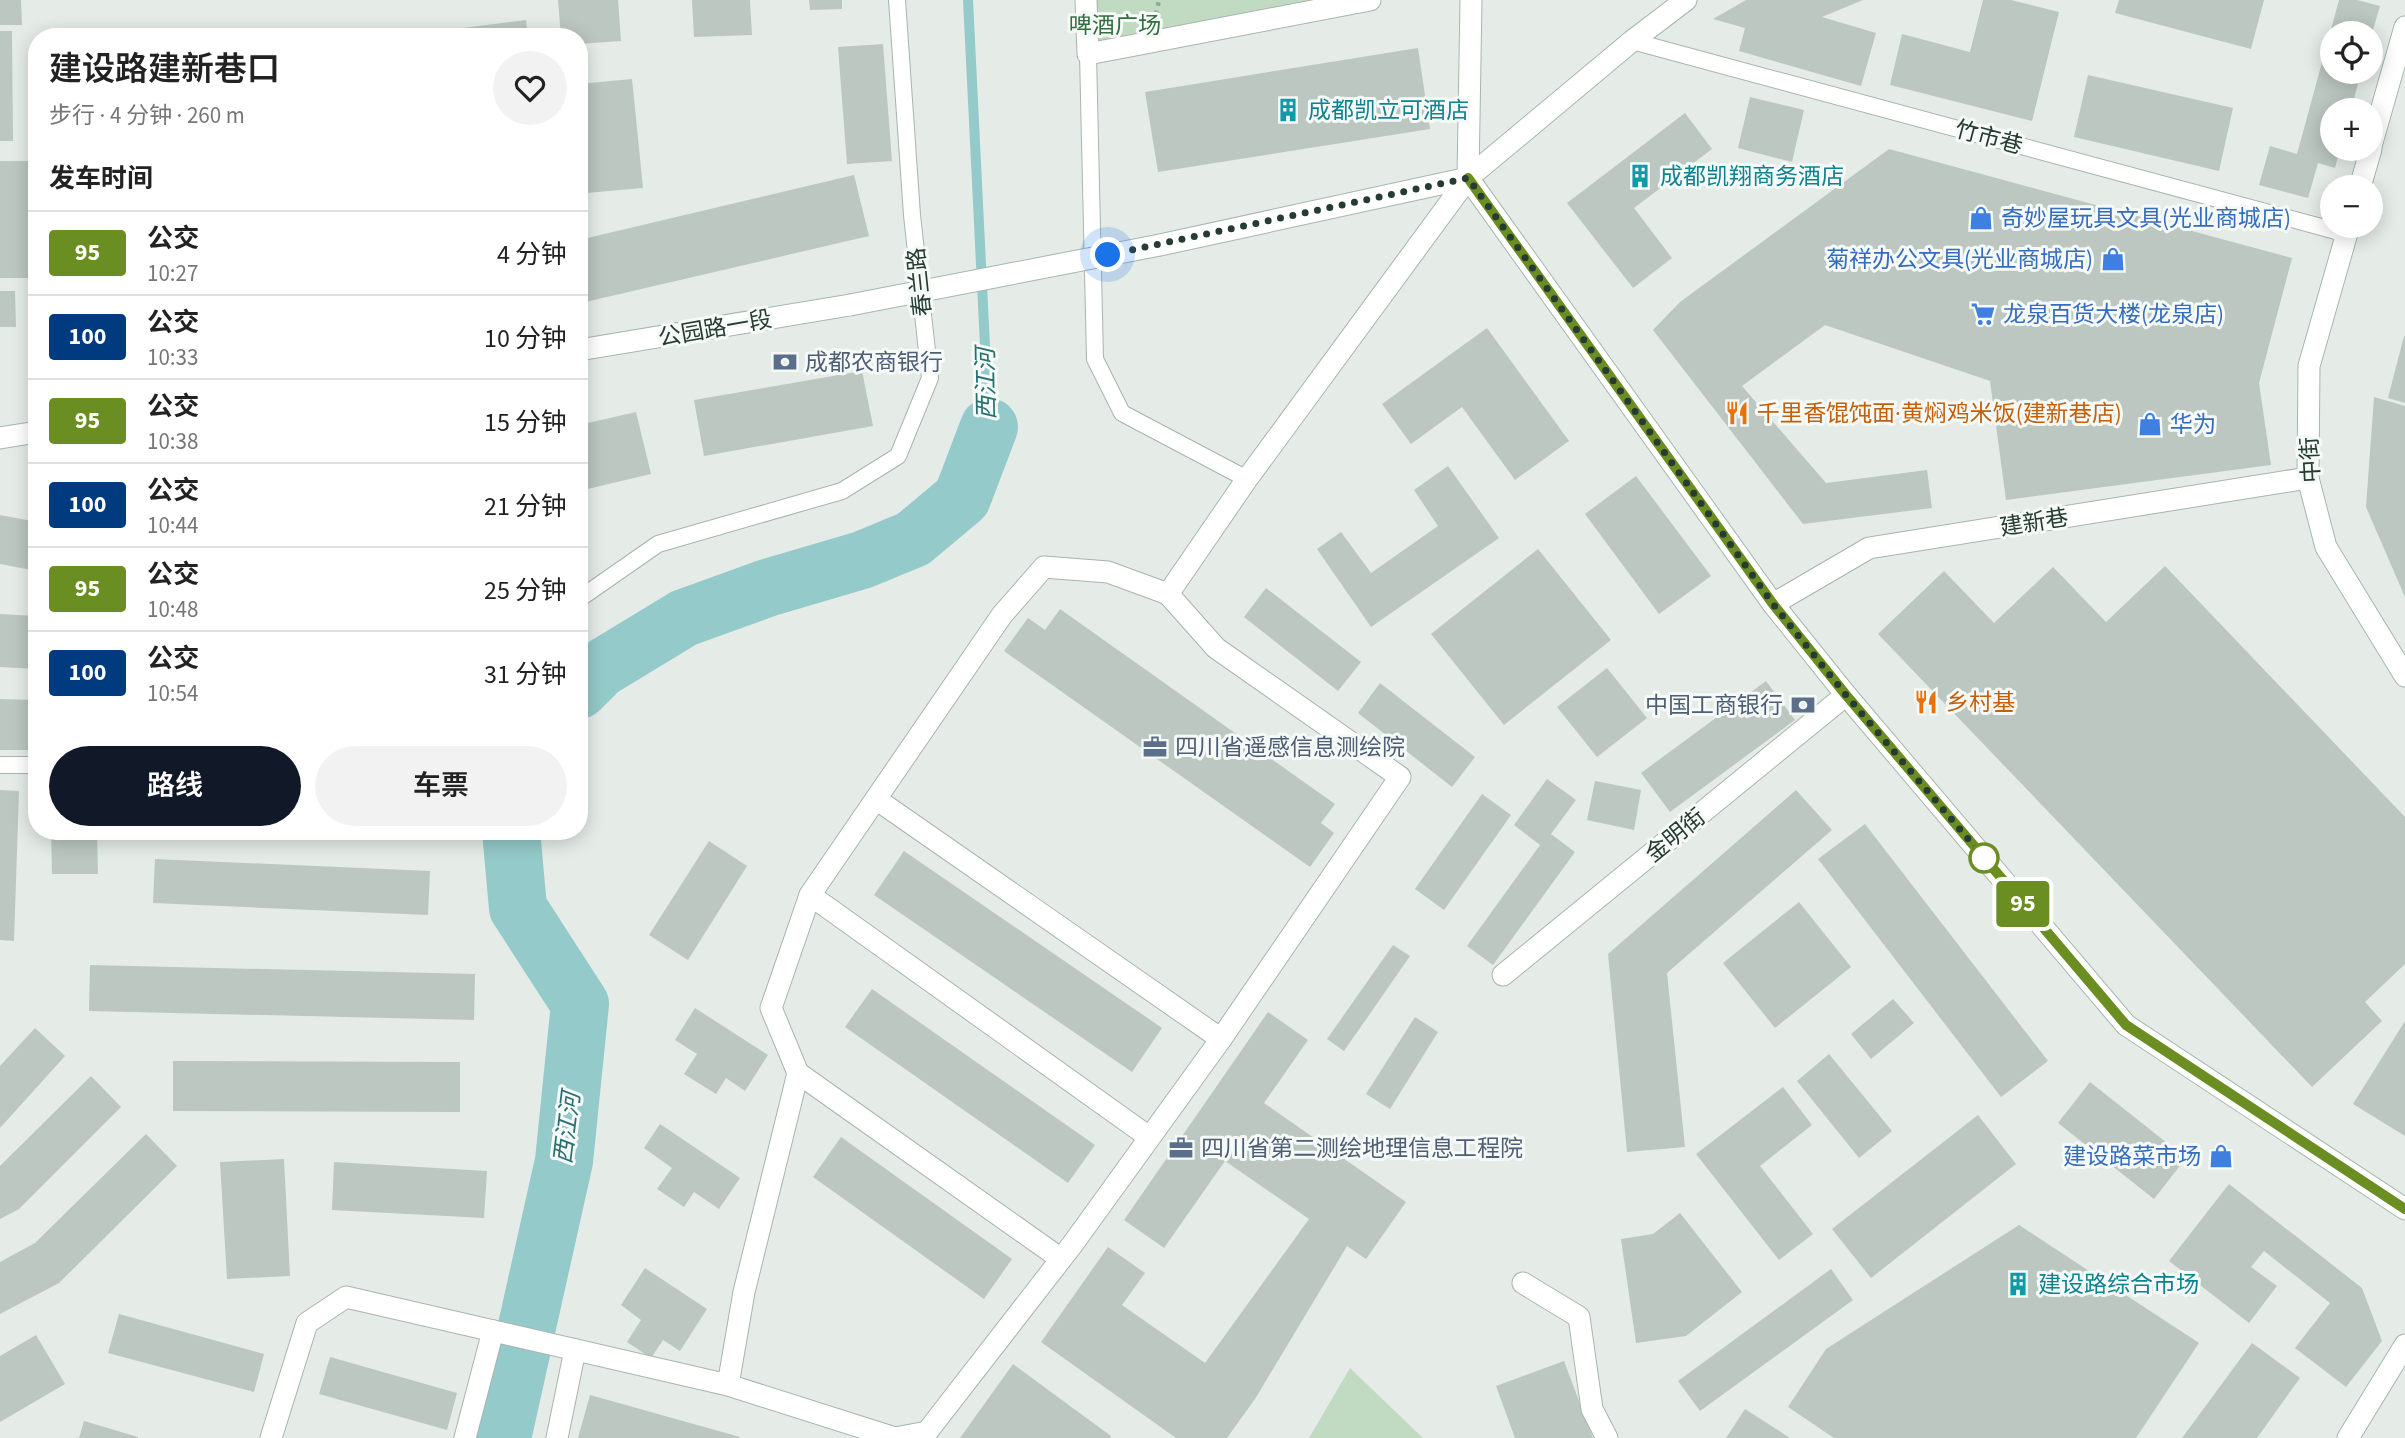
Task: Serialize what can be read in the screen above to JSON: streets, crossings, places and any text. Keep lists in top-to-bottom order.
{
  "streets": {
    "street": [
      "公园路一段",
      "中街",
      "建新巷",
      "金明街"
    ],
    "lane": ["竹市巷", "春兰路"]
  },
  "crossings": [
    ["中街", "建新巷"]
  ],
  "water": ["西江河"],
  "parks": ["啤酒广场"],
  "places": {
    "building": ["成都凯立可酒店", "成都凯翔商务酒店", "建设路综合市场"],
    "shop": [
      "奇妙屋玩具文具(光业商城店)",
      "菊祥办公文具(光业商城店)",
      "华为",
      "建设路菜市场"
    ],
    "supermarket": ["龙泉百货大楼(龙泉店)"],
    "bank": ["成都农商银行", "中国工商银行"],
    "restaurant": ["千里香馄饨面·黄焖鸡米饭(建新巷店)", "乡村基"],
    "office": ["四川省遥感信息测绘院", "四川省第二测绘地理信息工程院"]
  },
  "lines": ["bus line 95"],
  "page": {
    "on_map": "95",
    "map_buttons": ["+", "−"],
    "heading": [
      ["建设路建新巷口", "步行 · 4 分钟 · 260 m"],
      "发车时间"
    ],
    "list": [
      {
        "mark": "95",
        "name": "公交",
        "note": "10:27",
        "value": "4 分钟"
      },
      {
        "mark": "100",
        "name": "公交",
        "note": "10:33",
        "value": "10 分钟"
      },
      {
        "mark": "95",
        "name": "公交",
        "note": "10:38",
        "value": "15 分钟"
      },
      {
        "mark": "100",
        "name": "公交",
        "note": "10:44",
        "value": "21 分钟"
      },
      {
        "mark": "95",
        "name": "公交",
        "note": "10:48",
        "value": "25 分钟"
      },
      {
        "mark": "100",
        "name": "公交",
        "note": "10:54",
        "value": "31 分钟"
      }
    ],
    "buttons": ["路线", "车票"]
  }
}
